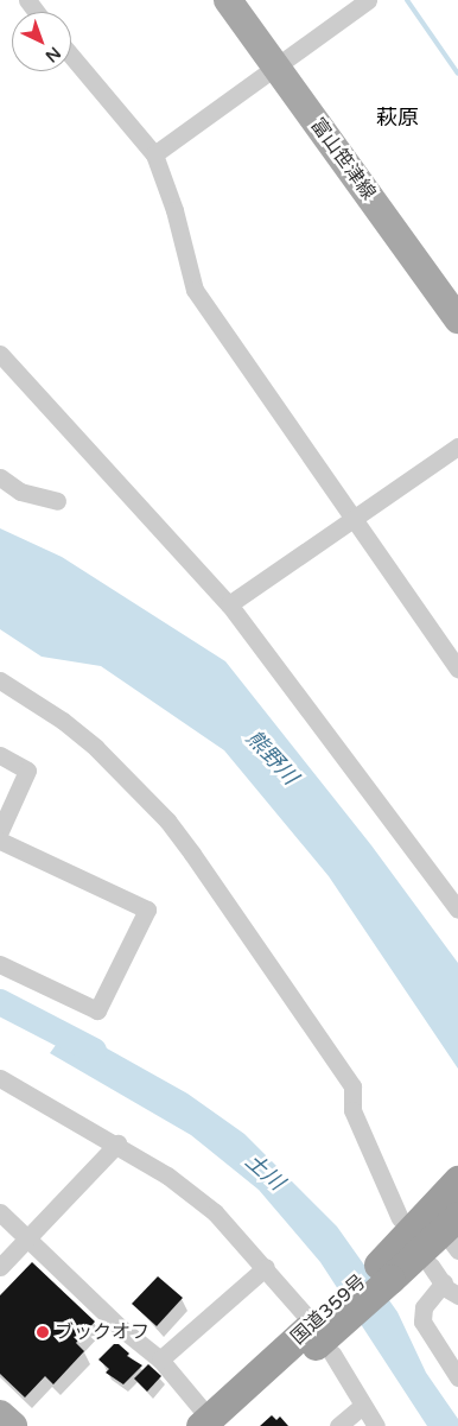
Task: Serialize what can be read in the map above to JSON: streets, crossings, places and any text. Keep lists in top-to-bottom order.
{
  "streets": {
    "highway": ["国道359号"],
    "main road": ["富山笹津線"]
  },
  "districts": ["萩原"],
  "water": ["熊野川", "土川"],
  "places": ["ブックオフ"],
  "north": "bottom right"
}
